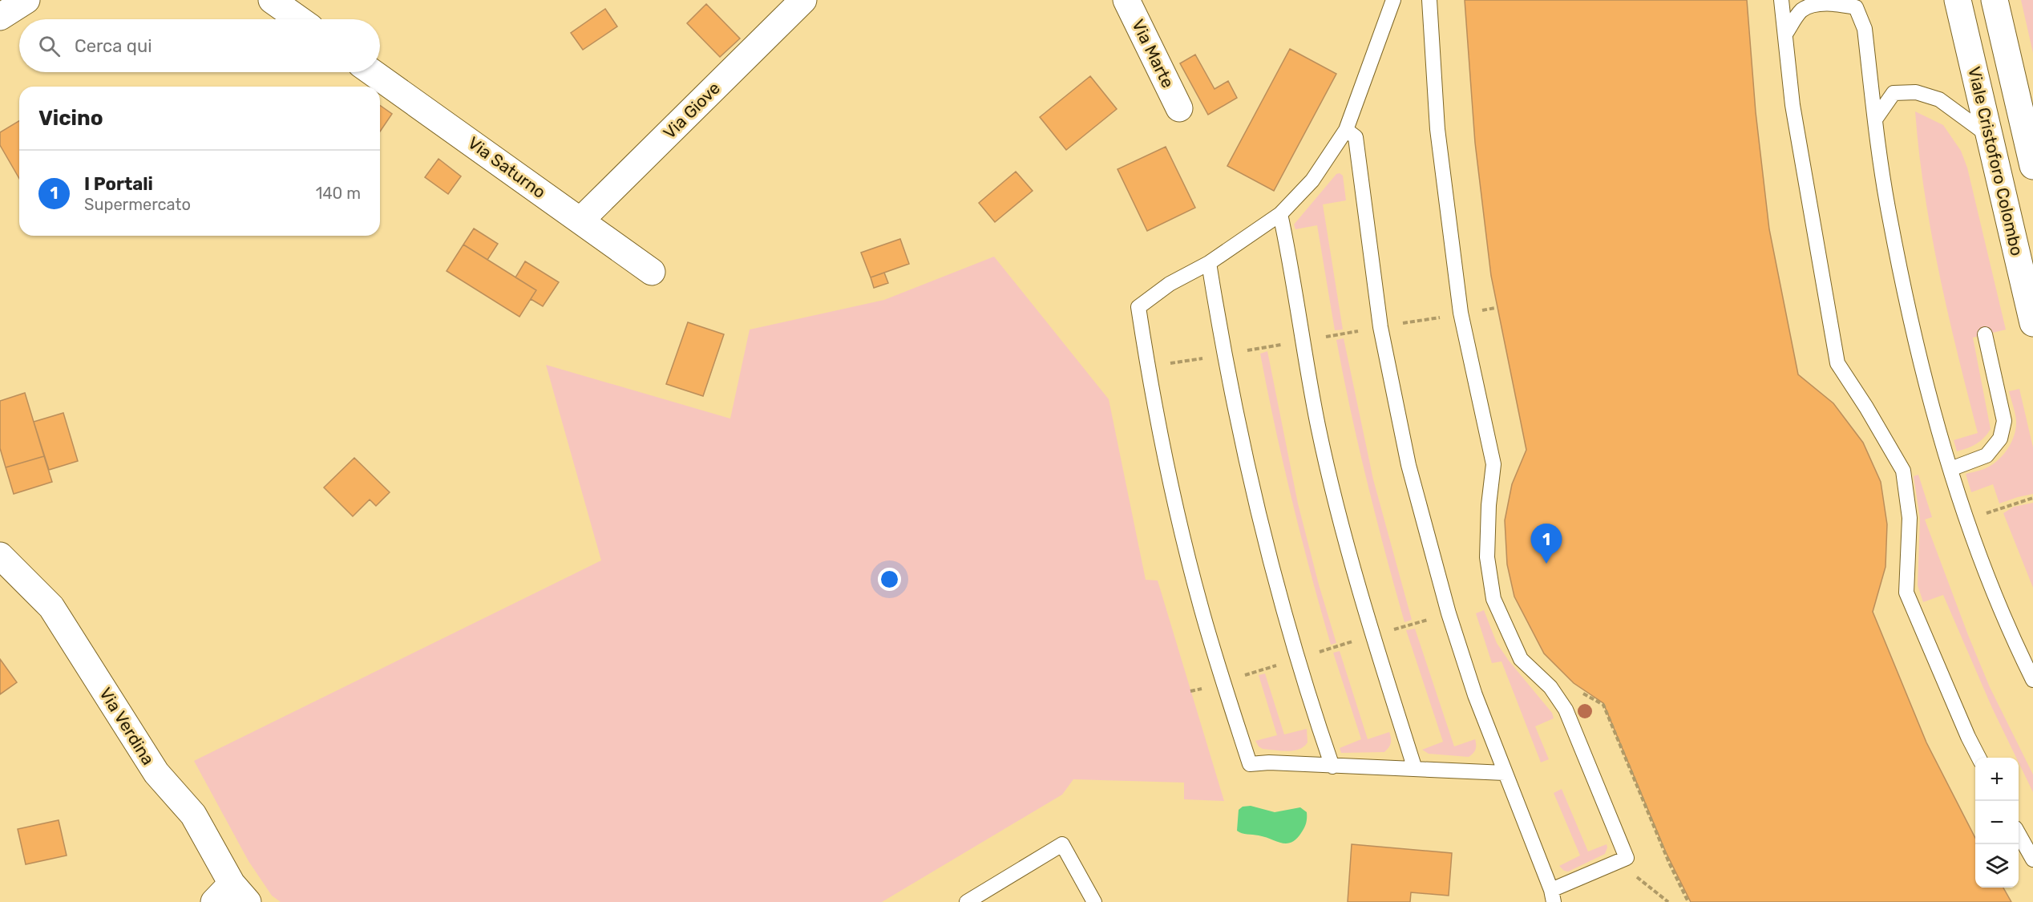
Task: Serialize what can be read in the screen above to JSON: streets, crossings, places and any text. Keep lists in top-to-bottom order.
{
  "streets": {
    "street": [
      "Via Marte",
      "Via Giove",
      "Viale Cristoforo Colombo",
      "Via Saturno",
      "Via Verdina"
    ]
  },
  "crossings": [
    ["Via Giove", "Via Saturno"]
  ],
  "page": {
    "search": "Cerca qui",
    "heading": "Vicino",
    "list": [
      {
        "mark": "1",
        "name": "I Portali",
        "note": "Supermercato",
        "value": "140 m"
      }
    ],
    "pins": "1",
    "map_buttons": ["+", "−"]
  }
}
